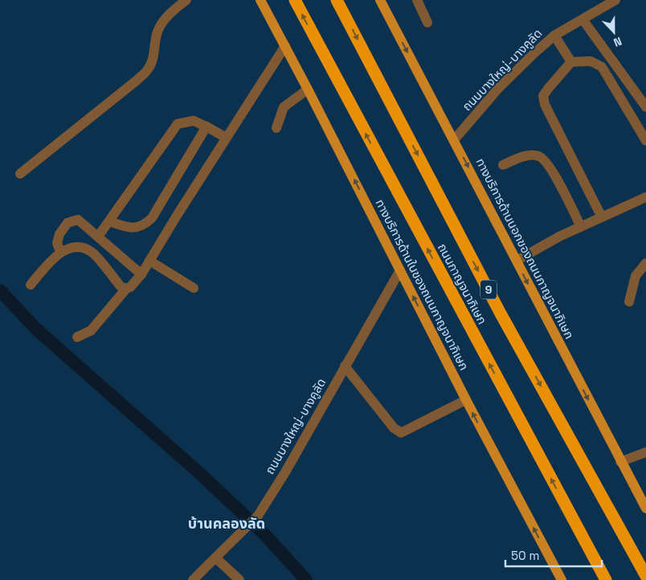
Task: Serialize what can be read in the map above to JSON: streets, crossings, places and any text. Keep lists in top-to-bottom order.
{
  "streets": {
    "highway": ["ถนนกาญจนาภิเษก", "9"],
    "main road": ["ทางบริการด้านนอกของถนนกาญจนาภิเษก", "ทางบริการด้านในของถนนกาญจนาภิเษก"],
    "street": ["ถนนบางใหญ่-บางคูลัด"]
  },
  "crossings": [
    ["ถนนบางใหญ่-บางคูลัด", "ทางบริการด้านนอกของถนนกาญจนาภิเษก"],
    ["ถนนบางใหญ่-บางคูลัด", "ทางบริการด้านในของถนนกาญจนาภิเษก"]
  ],
  "one_way": ["ทางบริการด้านนอกของถนนกาญจนาภิเษก", "ทางบริการด้านในของถนนกาญจนาภิเษก"],
  "districts": ["บ้านคลองลัด"],
  "scale_bar": "50 m",
  "north": "bottom"
}
